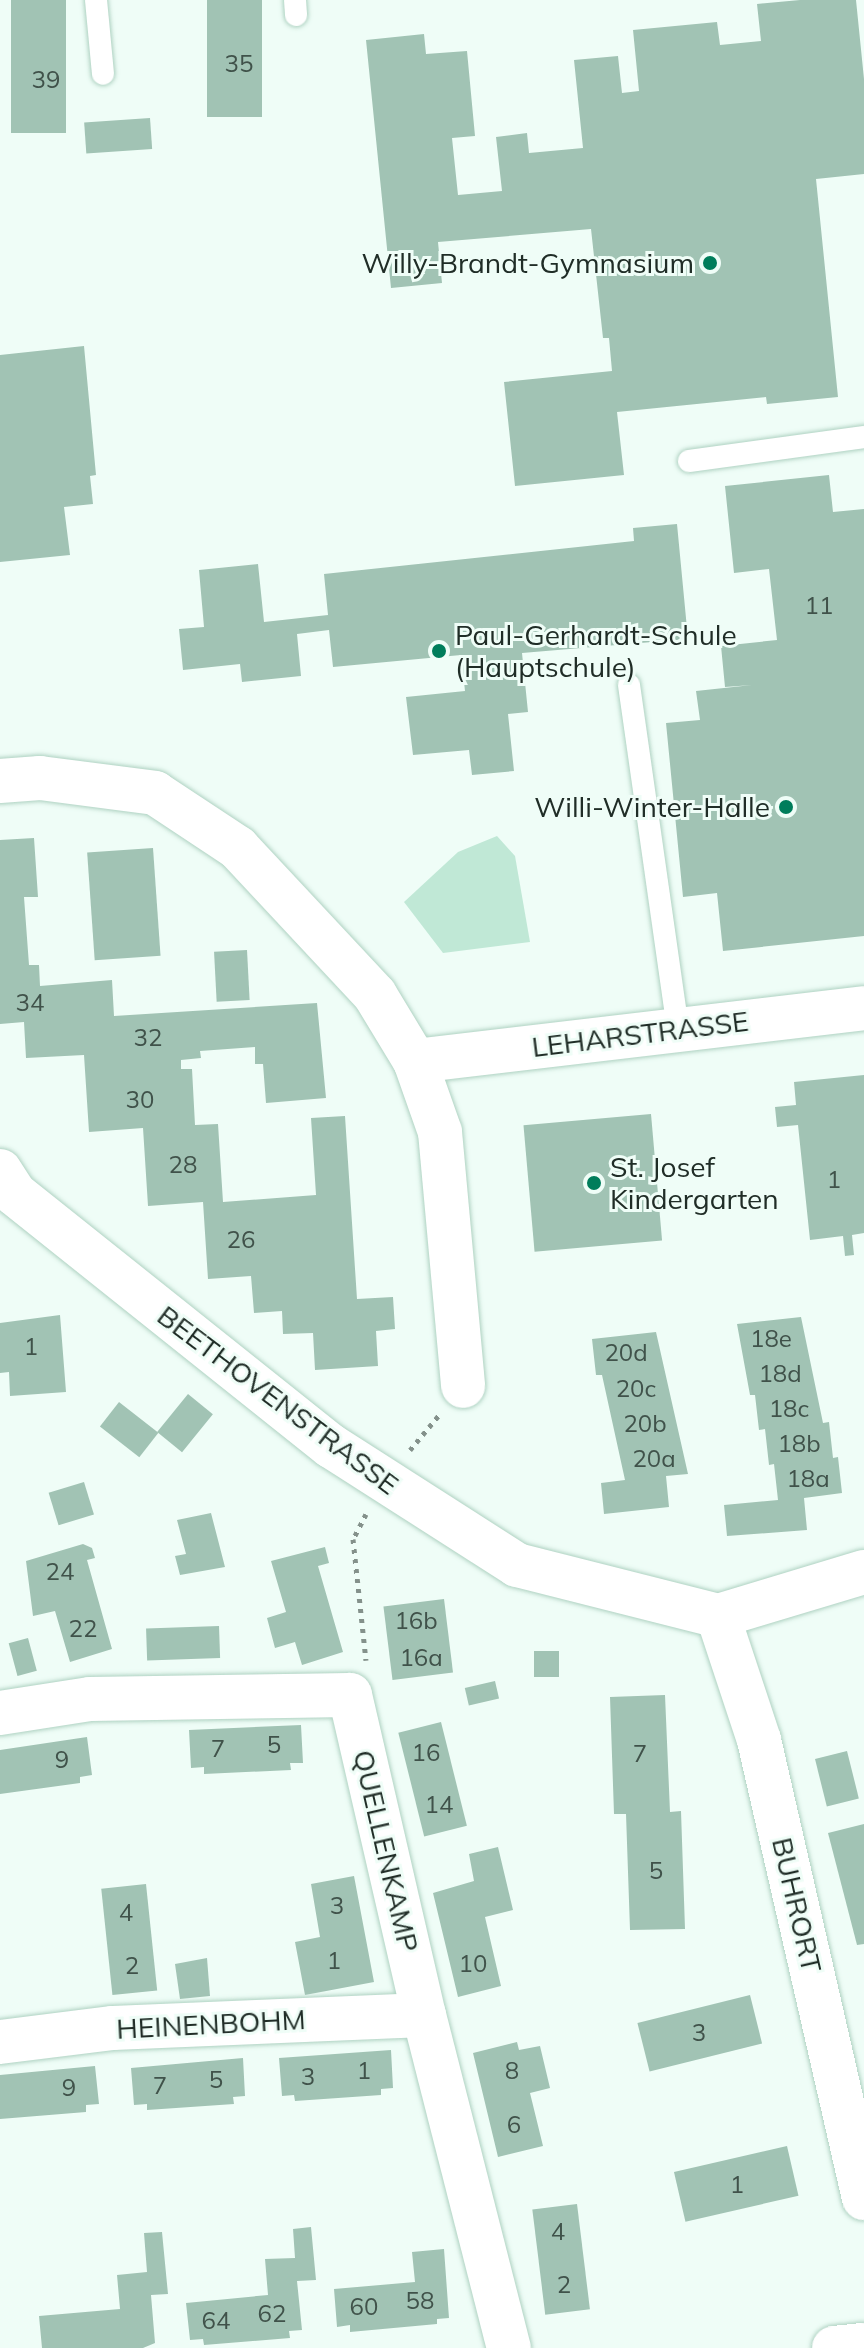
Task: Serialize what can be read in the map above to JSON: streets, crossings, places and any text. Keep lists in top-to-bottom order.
{
  "streets": {
    "street": [
      "LEHARSTRASSE",
      "BEETHOVENSTRASSE",
      "QUELLENKAMP",
      "BUHRORT",
      "HEINENBOHM"
    ]
  },
  "crossings": [
    ["BEETHOVENSTRASSE", "BUHRORT"],
    ["QUELLENKAMP", "HEINENBOHM"]
  ],
  "places": [
    "Willy-Brandt-Gymnasium",
    "Paul-Gerhardt-Schule (Hauptschule)",
    "Willi-Winter-Halle",
    "St. Josef Kindergarten"
  ],
  "house_numbers": [
    "35",
    "39",
    "11",
    "34",
    "32",
    "30",
    "28",
    "1",
    "26",
    "18e",
    "1",
    "20d",
    "18d",
    "20c",
    "18c",
    "20b",
    "18b",
    "20a",
    "18a",
    "24",
    "16b",
    "22",
    "16a",
    "5",
    "7",
    "16",
    "7",
    "9",
    "14",
    "5",
    "3",
    "4",
    "1",
    "10",
    "2",
    "3",
    "1",
    "8",
    "3",
    "5",
    "7",
    "9",
    "6",
    "1",
    "4",
    "2",
    "58",
    "60",
    "62",
    "64"
  ]
}
